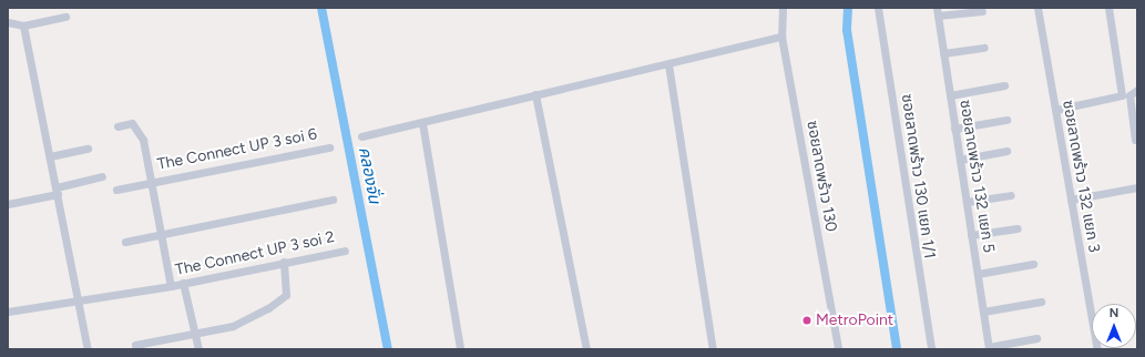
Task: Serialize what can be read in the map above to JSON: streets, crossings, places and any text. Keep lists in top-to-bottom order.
{
  "streets": {
    "street": [
      "The Connect UP 3 soi 6",
      "ซอยลาดพร้าว 130",
      "ซอยลาดพร้าว 130 แยก 1/1",
      "ซอยลาดพร้าว 132 แยก 5",
      "ซอยลาดพร้าว 132 แยก 3",
      "The Connect UP 3 soi 2"
    ]
  },
  "water": ["คลองจั่น"],
  "places": ["MetroPoint"],
  "north": "top"
}
